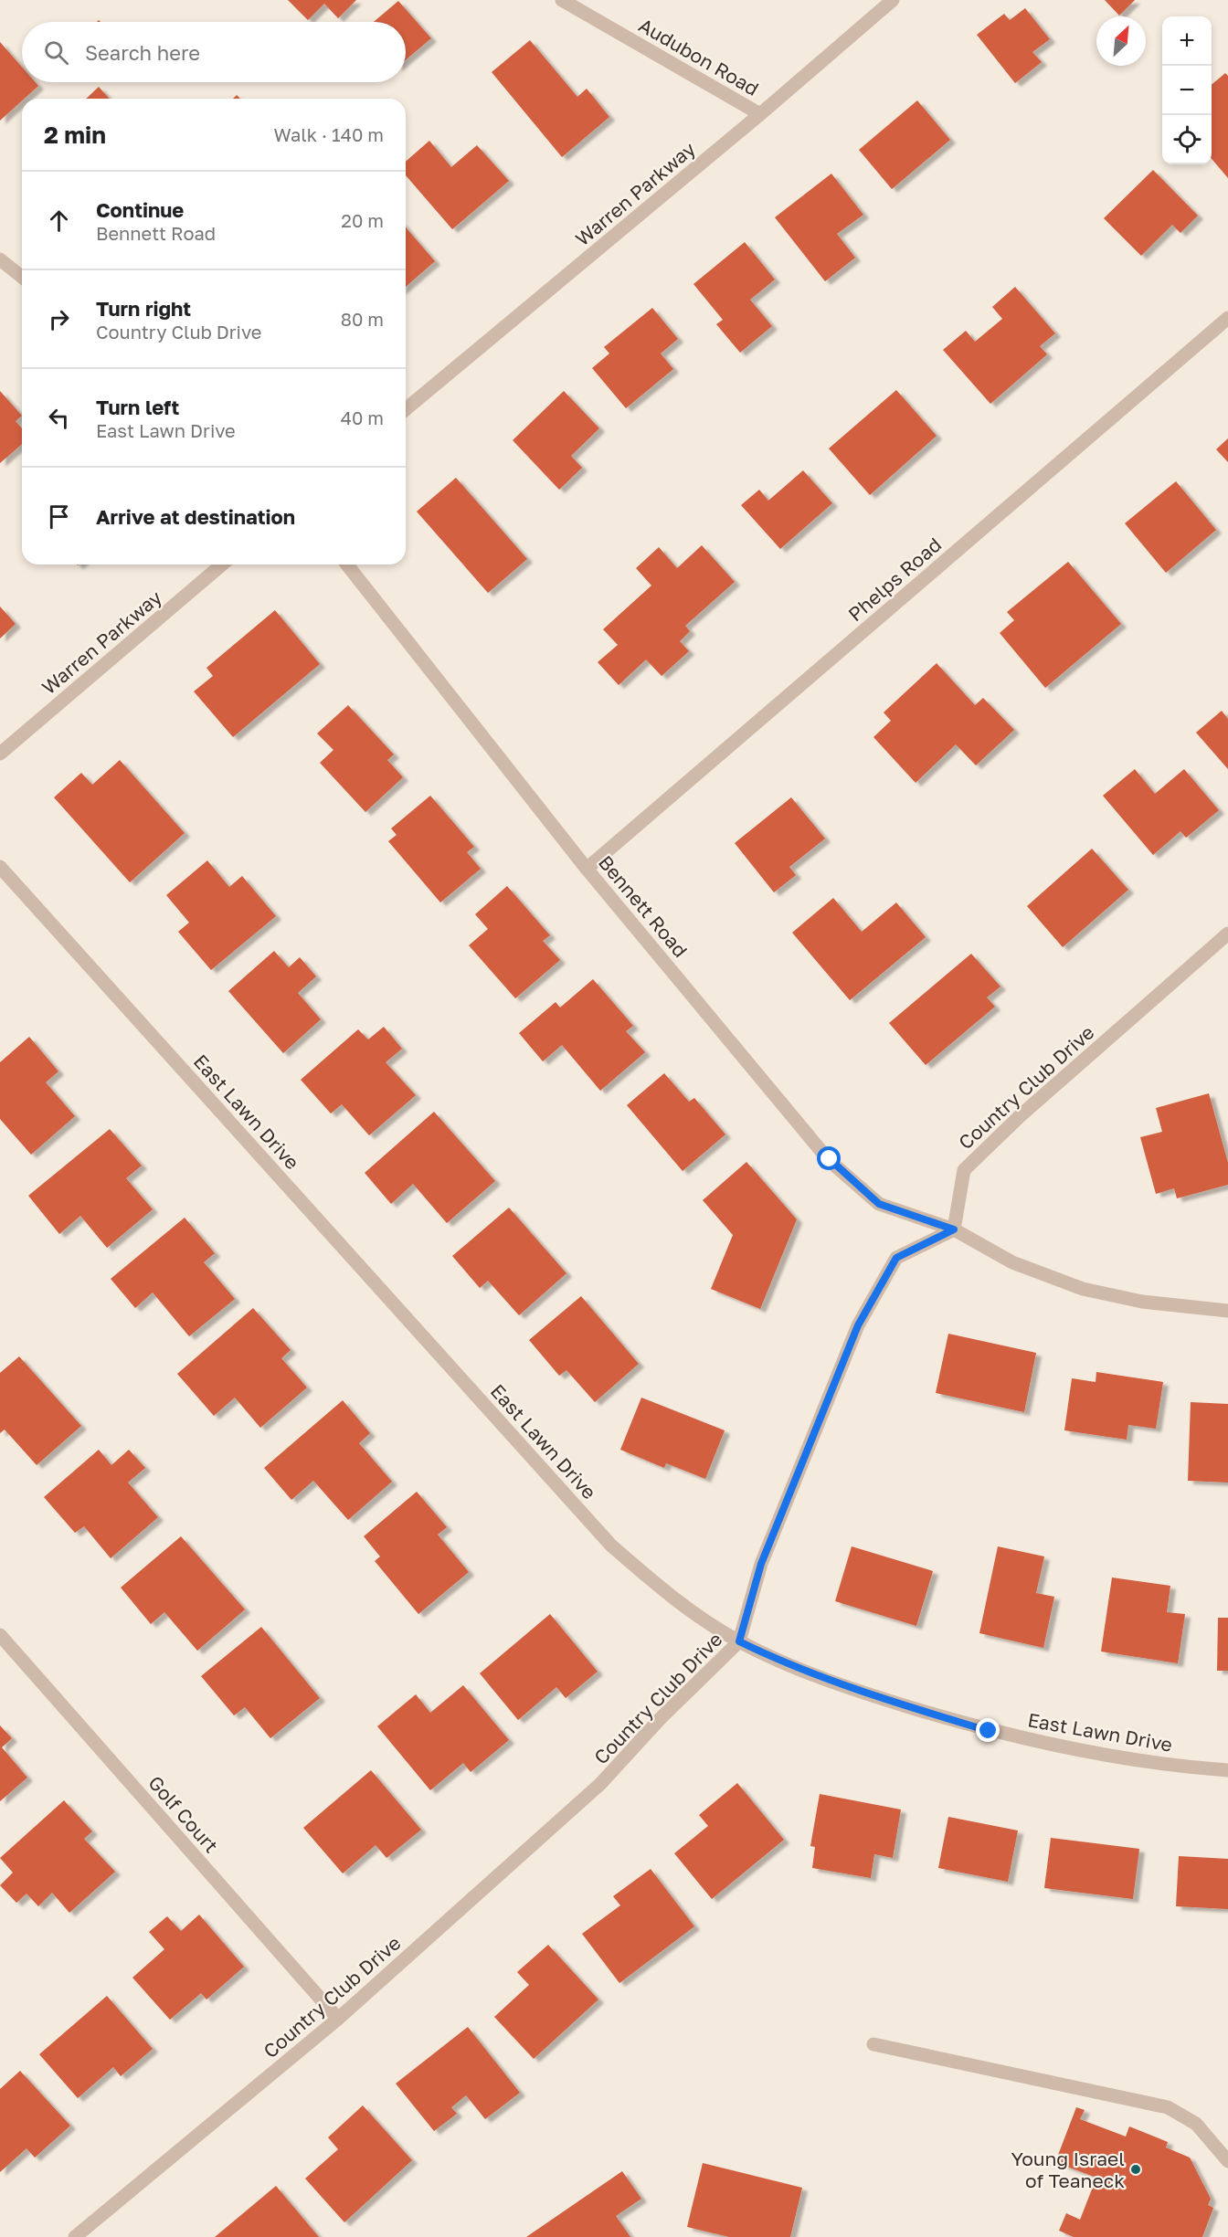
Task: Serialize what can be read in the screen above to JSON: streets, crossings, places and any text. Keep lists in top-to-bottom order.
{
  "streets": {
    "street": [
      "Audubon Road",
      "Warren Parkway",
      "Phelps Road",
      "Bennett Road",
      "Country Club Drive",
      "East Lawn Drive",
      "Golf Court"
    ]
  },
  "crossings": [
    ["Audubon Road", "Warren Parkway"],
    ["Phelps Road", "Bennett Road"],
    ["Bennett Road", "Country Club Drive"],
    ["Country Club Drive", "East Lawn Drive"],
    ["Country Club Drive", "Golf Court"]
  ],
  "places": ["Young Israel of Teaneck"],
  "north": "top right",
  "page": {
    "map_buttons": ["+", "−"],
    "search": "Search here",
    "heading": ["2 min", "Walk · 140 m"],
    "list": [
      ["Continue", "Bennett Road", "20 m"],
      ["Turn right", "Country Club Drive", "80 m"],
      ["Turn left", "East Lawn Drive", "40 m"],
      "Arrive at destination"
    ]
  }
}
